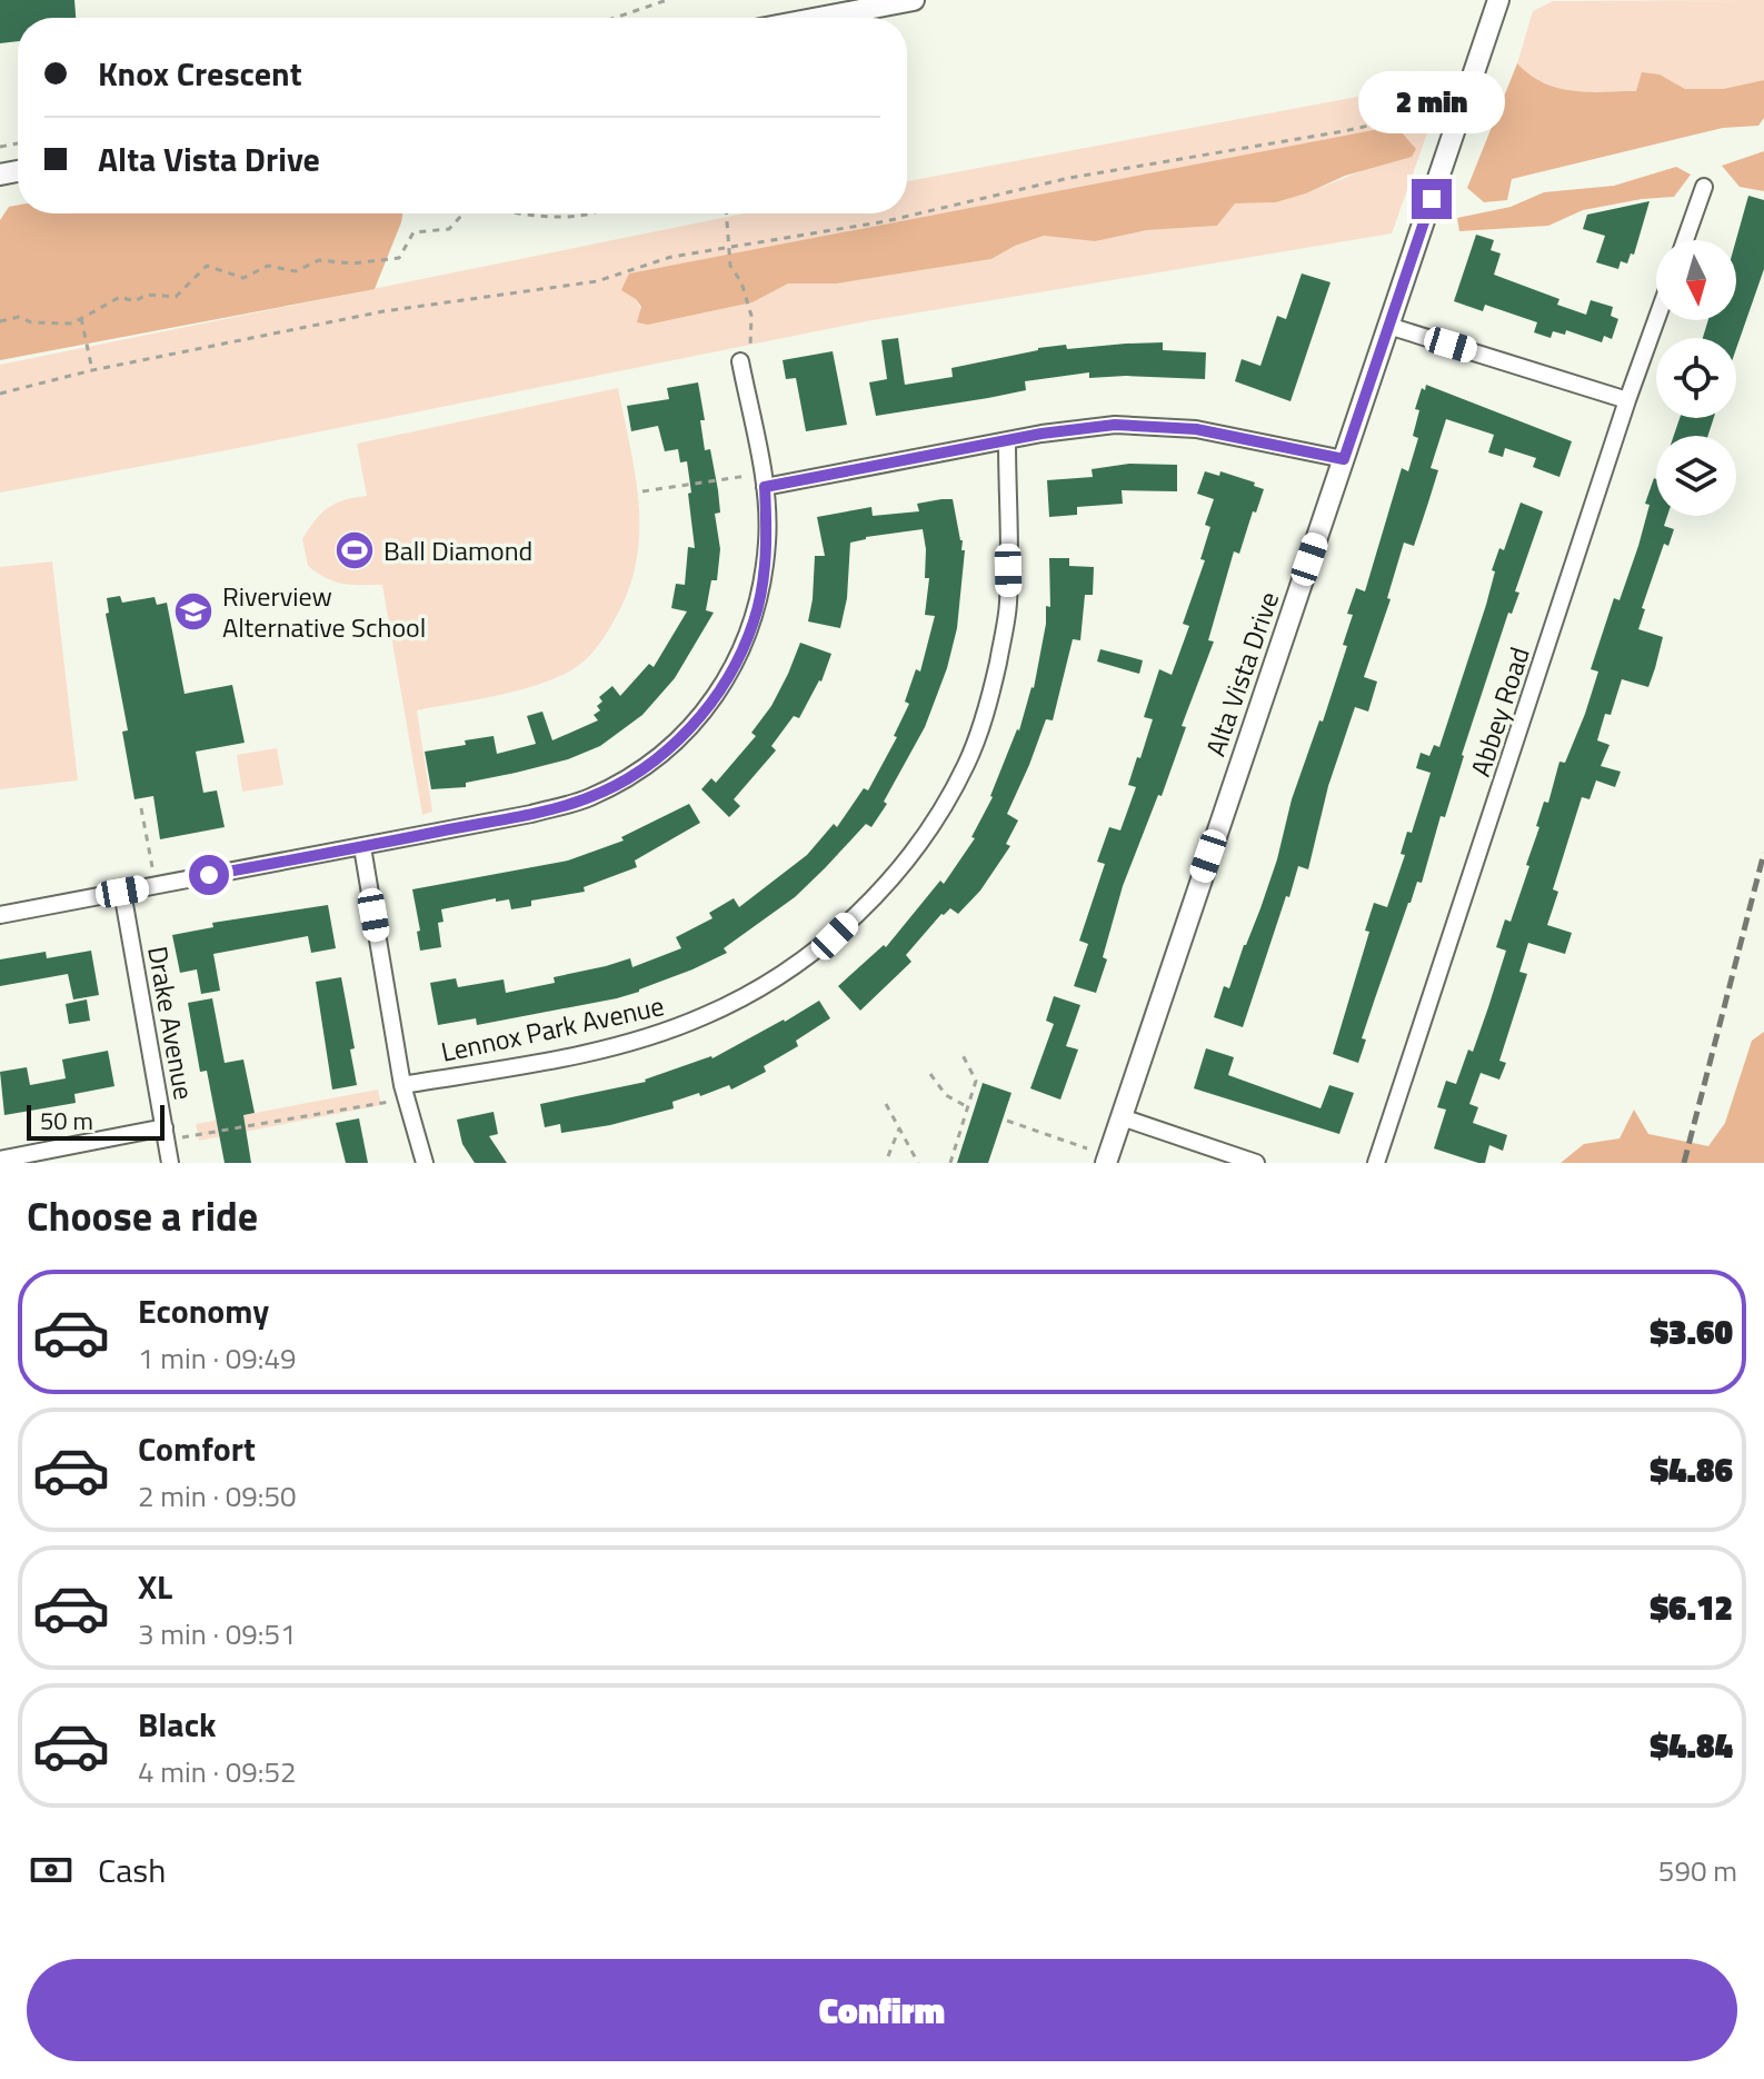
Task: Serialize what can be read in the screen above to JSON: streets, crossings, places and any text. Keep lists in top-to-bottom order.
{
  "streets": {
    "street": [
      "Alta Vista Drive",
      "Abbey Road",
      "Drake Avenue",
      "Lennox Park Avenue"
    ]
  },
  "places": {
    "sports": ["Ball Diamond"],
    "school or university": ["Riverview Alternative School"]
  },
  "scale_bar": "50 m",
  "north": "bottom",
  "page": {
    "banner": ["Knox Crescent", "Alta Vista Drive"],
    "bubble": "2 min",
    "scale": "50 m",
    "heading": "Choose a ride",
    "list": [
      {
        "name": "Economy",
        "note": "1 min · 09:49",
        "value": "$3.60"
      },
      {
        "name": "Comfort",
        "note": "2 min · 09:50",
        "value": "$4.86"
      },
      {
        "name": "XL",
        "note": "3 min · 09:51",
        "value": "$6.12"
      },
      {
        "name": "Black",
        "note": "4 min · 09:52",
        "value": "$4.84"
      }
    ],
    "pay": ["Cash", "590 m"],
    "buttons": "Confirm"
  }
}
